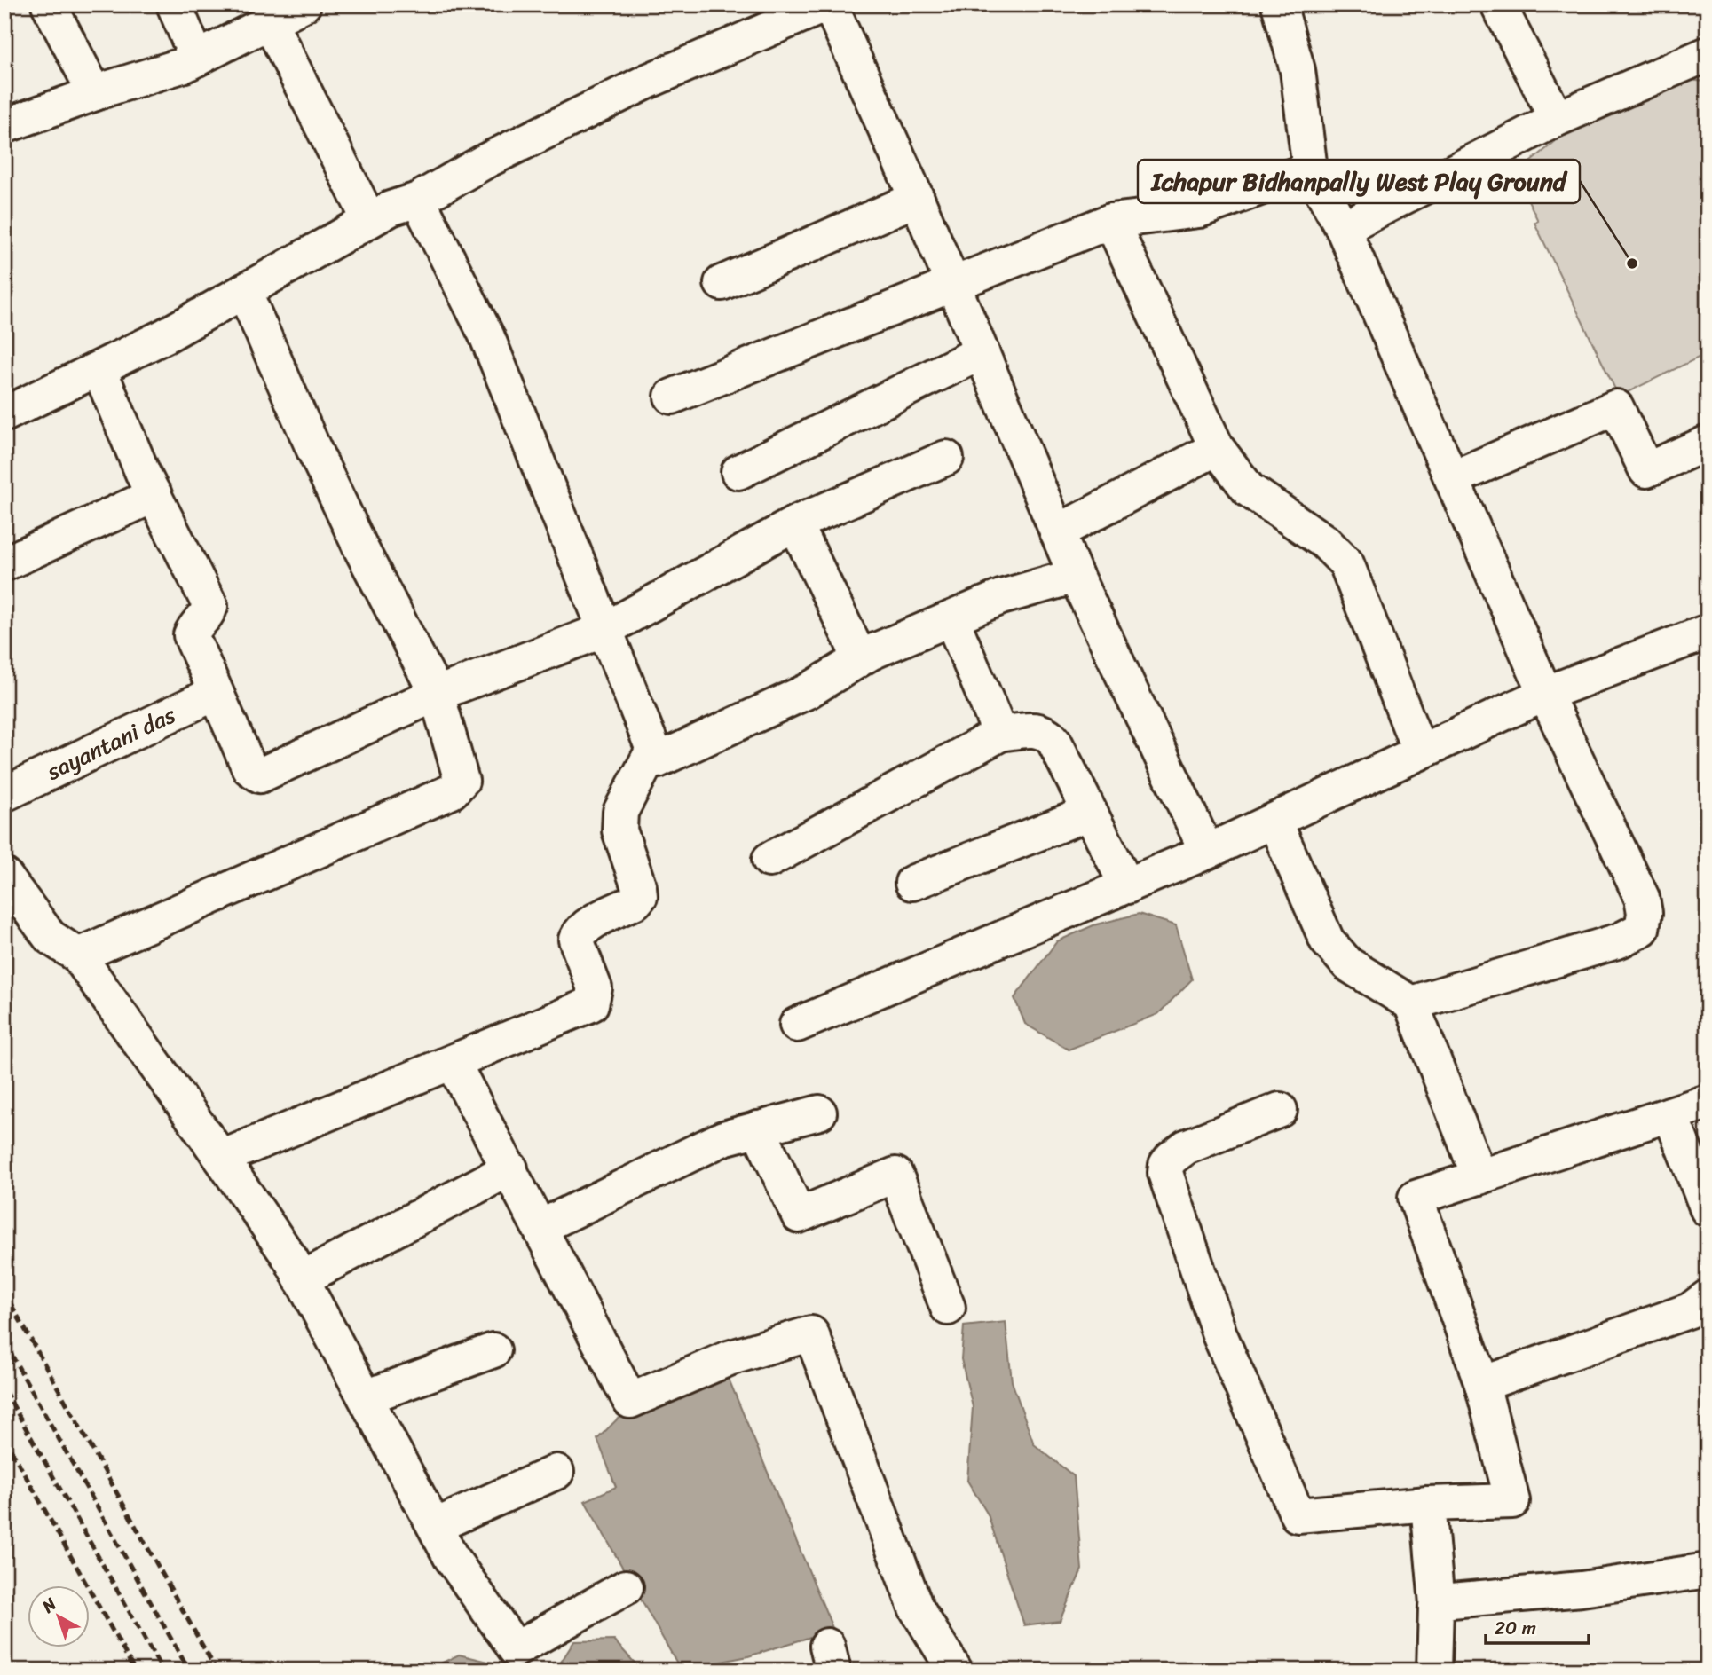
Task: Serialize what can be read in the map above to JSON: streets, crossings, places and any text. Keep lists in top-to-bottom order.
{
  "streets": {
    "street": ["sayantani das"]
  },
  "places": ["Ichapur Bidhanpally West Play Ground"],
  "scale_bar": "20 m",
  "north": "top left"
}
